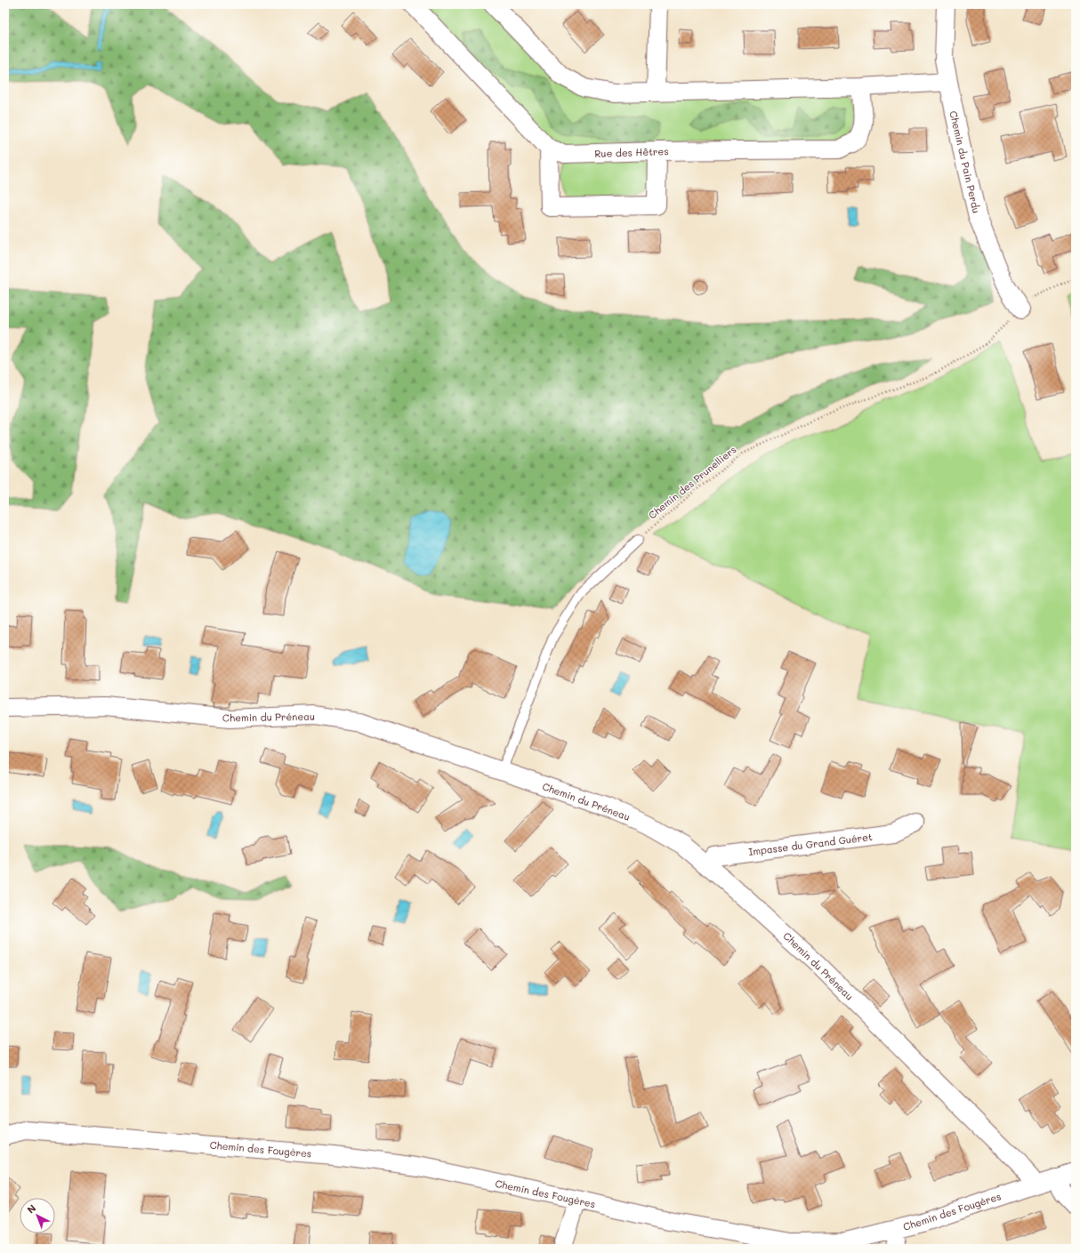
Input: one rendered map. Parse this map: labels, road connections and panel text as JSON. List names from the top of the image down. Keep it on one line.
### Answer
{"streets":{"street":["Rue des Hêtres","Chemin du Pain Perdu","Chemin du Préneau","Impasse du Grand Guéret","Chemin des Fougères"],"path":["Chemin des Prunelliers"]},"crossings":[["Chemin du Pain Perdu","Chemin des Prunelliers"],["Chemin du Préneau","Impasse du Grand Guéret"],["Chemin du Préneau","Chemin des Fougères"]],"north":"top left"}
